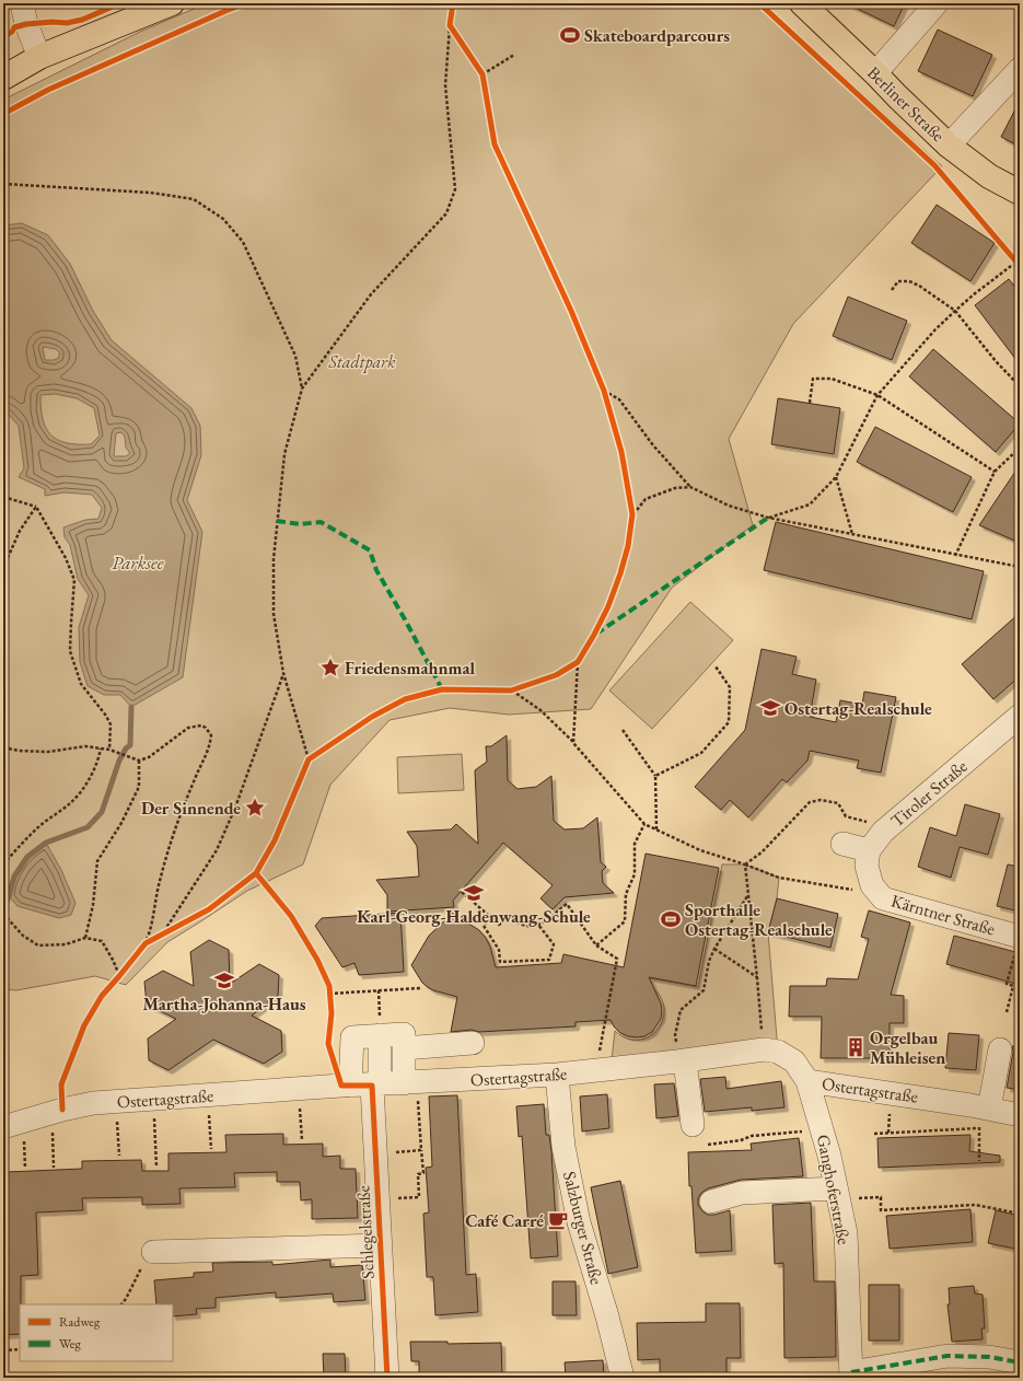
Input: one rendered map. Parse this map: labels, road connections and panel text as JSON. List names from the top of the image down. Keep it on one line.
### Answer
{"streets":{"main road":["Berliner Straße"],"street":["Tiroler Straße","Kärntner Straße","Ostertagstraße","Ganghoferstraße","Salzburger Straße","Schlegelstraße"]},"crossings":[["Ostertagstraße","Ganghoferstraße"],["Ostertagstraße","Salzburger Straße"],["Ostertagstraße","Schlegelstraße"]],"water":["Parksee"],"parks":["Stadtpark"],"places":{"sports":["Skateboardparcours","Sporthalle Ostertag-Realschule"],"place":["Friedensmahnmal","Der Sinnende"],"school or university":["Ostertag-Realschule","Karl-Georg-Haldenwang-Schule","Martha-Johanna-Haus"],"building":["Orgelbau Mühleisen"],"cafe":["Café Carré"]},"legend":["Radweg","Weg"]}
